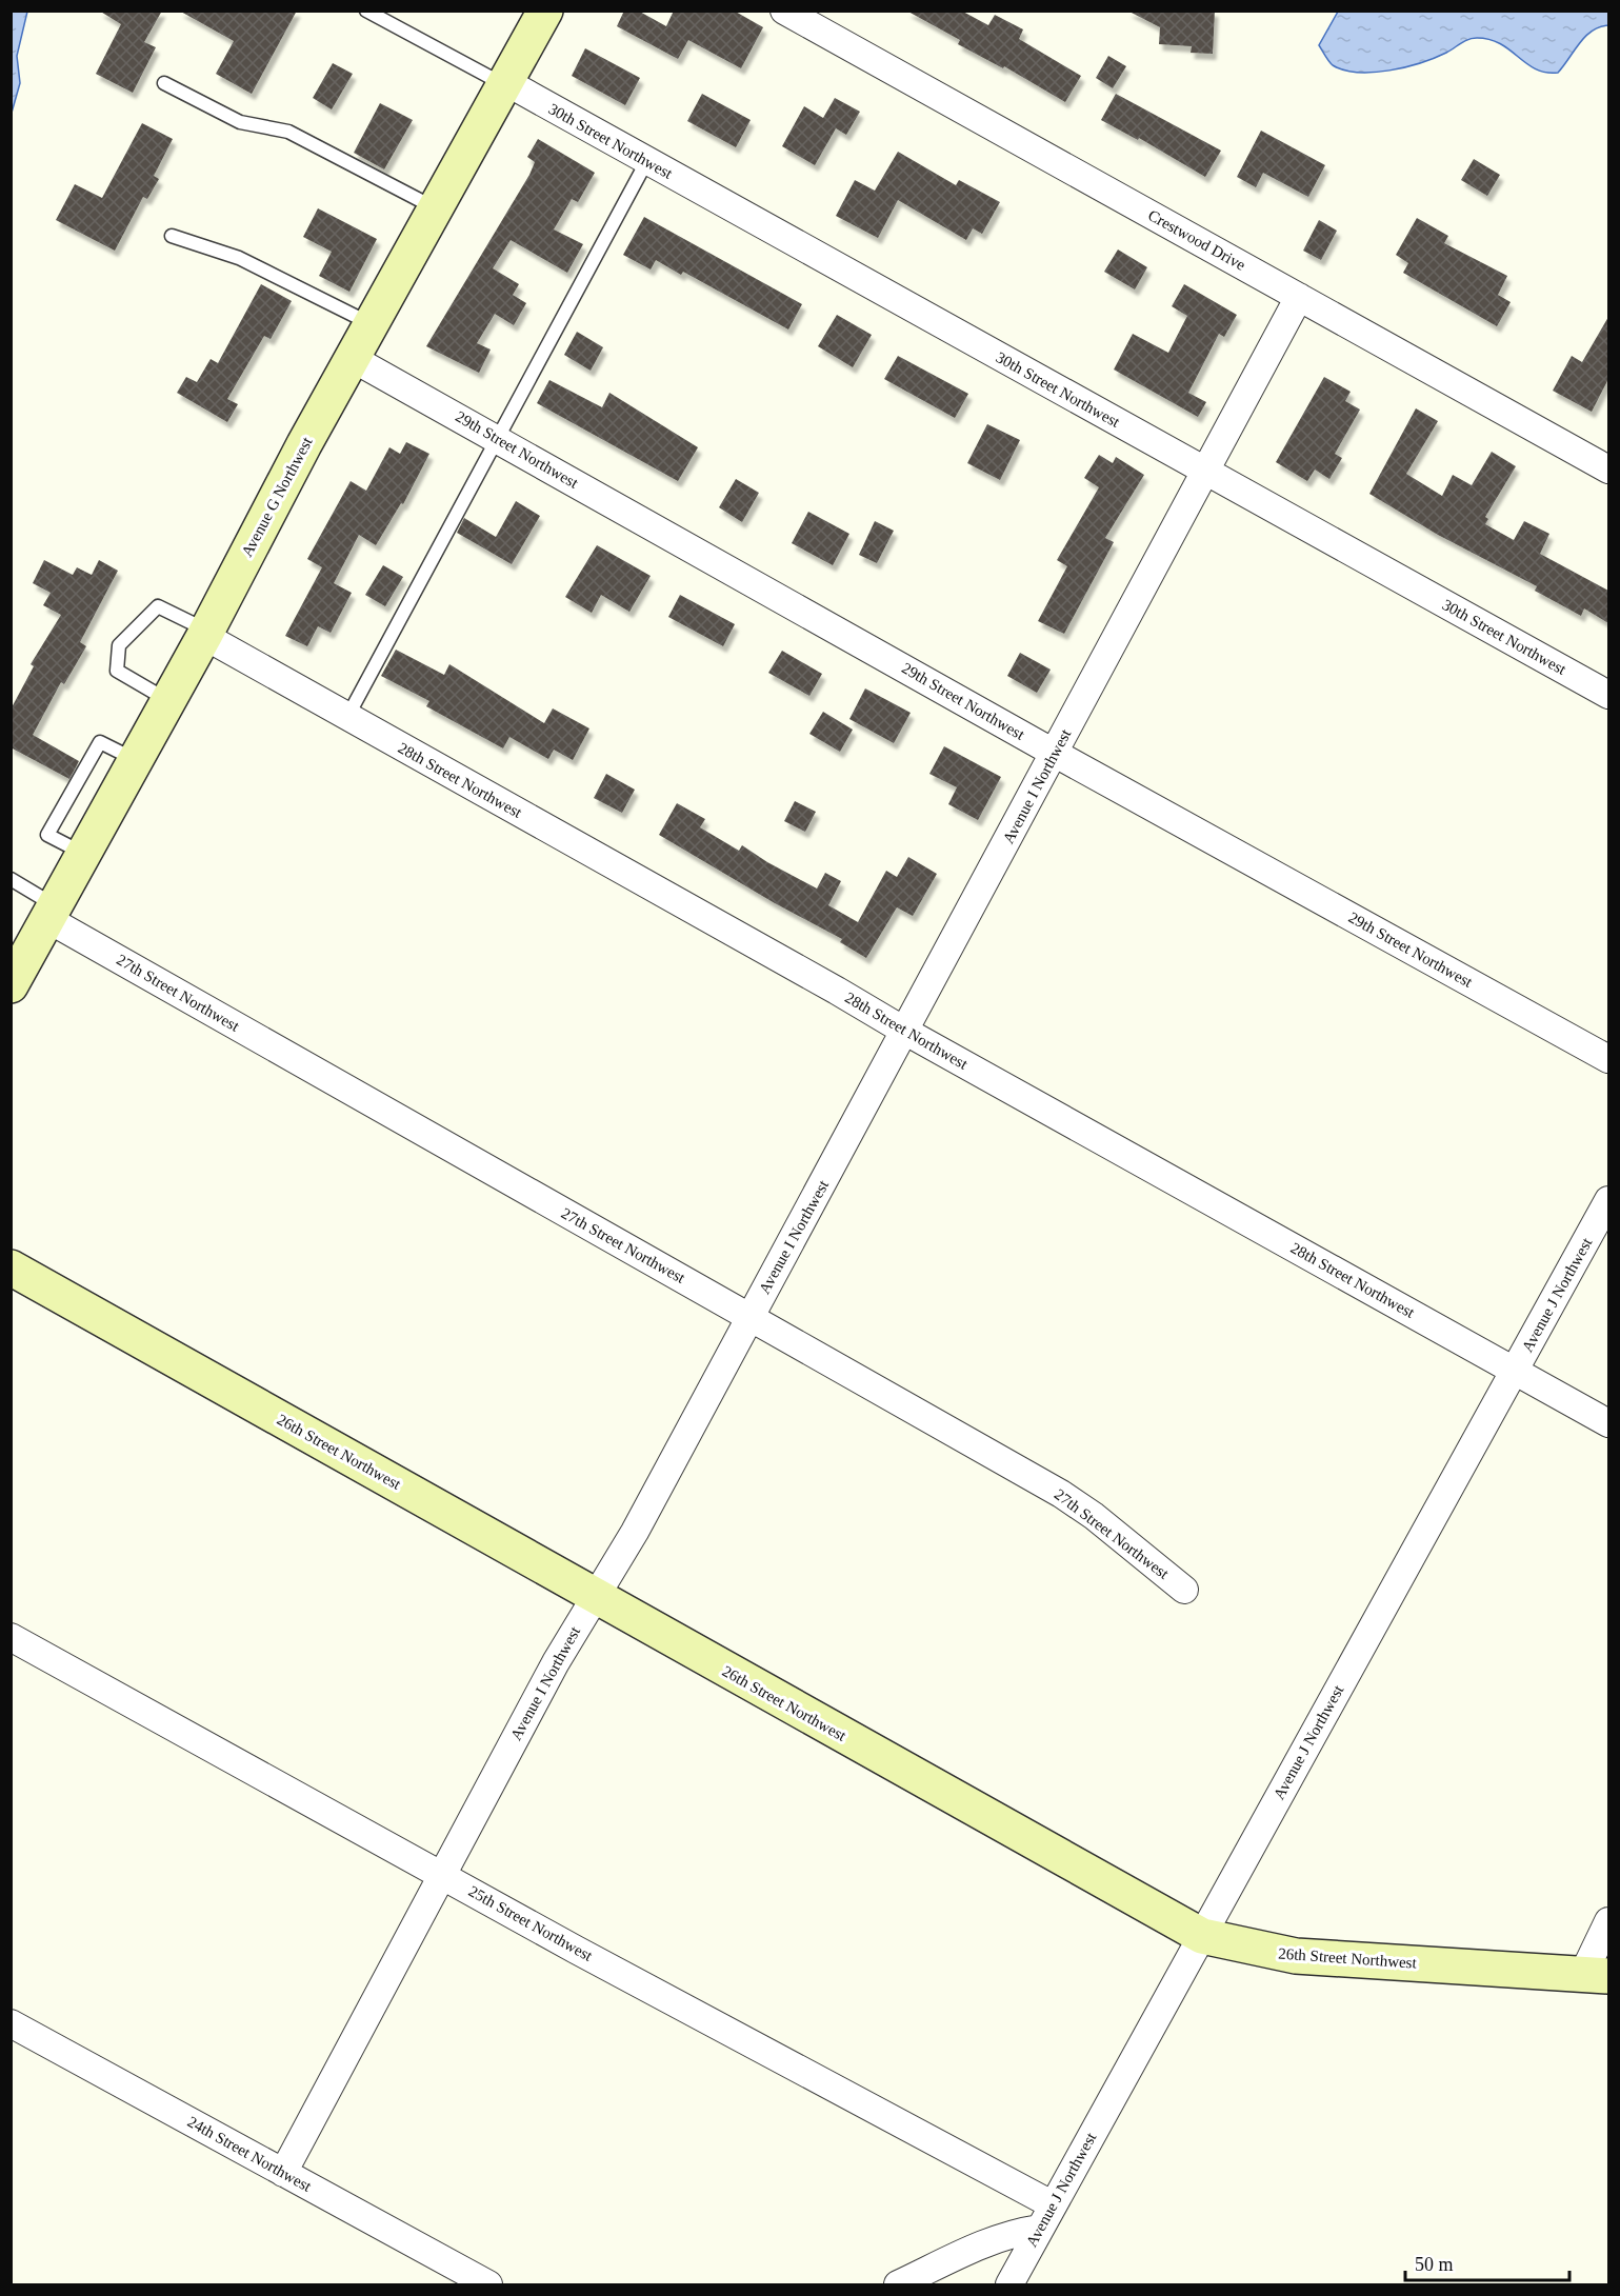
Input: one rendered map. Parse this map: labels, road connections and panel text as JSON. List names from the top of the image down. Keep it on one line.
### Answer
{"streets":{"street":["30th Street Northwest","Crestwood Drive","29th Street Northwest","Avenue G Northwest","28th Street Northwest","Avenue I Northwest","27th Street Northwest","Avenue J Northwest","26th Street Northwest","25th Street Northwest","24th Street Northwest"]},"crossings":[["30th Street Northwest","Avenue G Northwest"],["30th Street Northwest","Avenue I Northwest"],["Crestwood Drive","Avenue I Northwest"],["29th Street Northwest","Avenue G Northwest"],["29th Street Northwest","Avenue I Northwest"],["Avenue G Northwest","28th Street Northwest"],["Avenue G Northwest","27th Street Northwest"],["28th Street Northwest","Avenue I Northwest"],["28th Street Northwest","Avenue J Northwest"],["Avenue I Northwest","27th Street Northwest"],["Avenue I Northwest","26th Street Northwest"],["Avenue I Northwest","25th Street Northwest"],["Avenue I Northwest","24th Street Northwest"],["Avenue J Northwest","26th Street Northwest"],["Avenue J Northwest","25th Street Northwest"]],"scale_bar":"50 m"}
